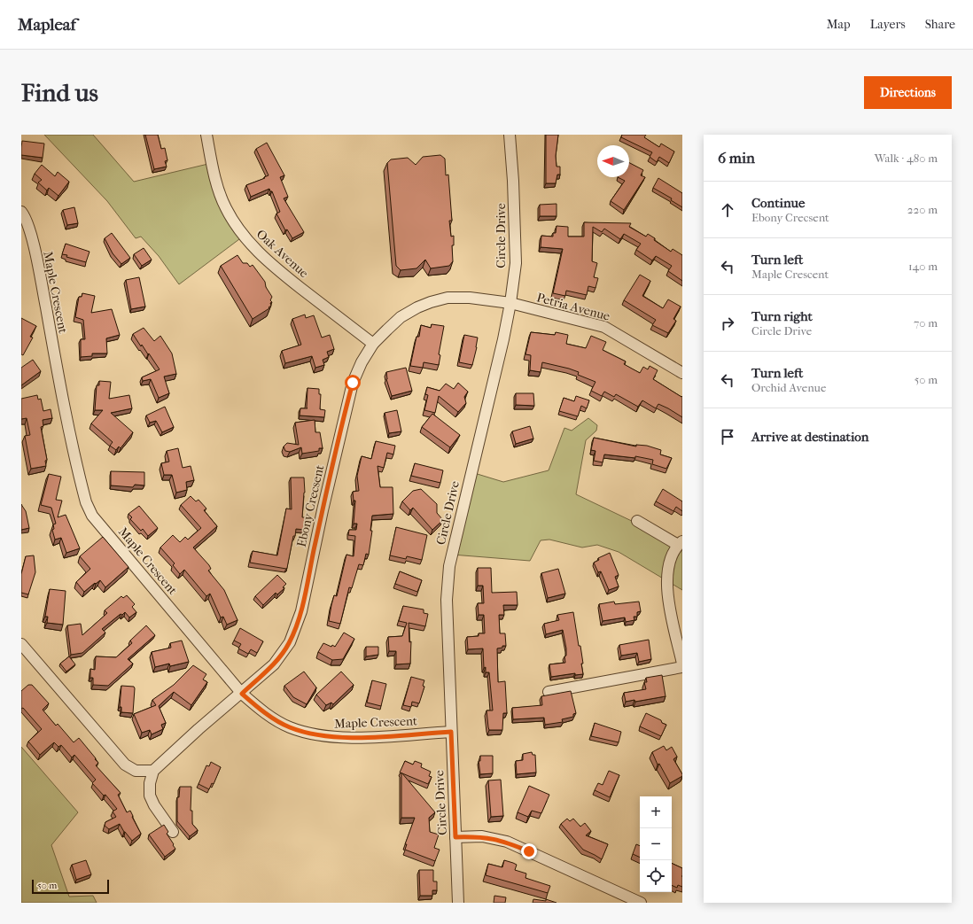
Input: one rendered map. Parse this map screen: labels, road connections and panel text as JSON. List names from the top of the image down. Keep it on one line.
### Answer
{"streets":{"street":["Circle Drive","Oak Avenue","Maple Crescent","Petria Avenue","Ebony Crecsent"]},"crossings":[["Circle Drive","Maple Crescent"],["Circle Drive","Petria Avenue"],["Circle Drive","Ebony Crecsent"],["Oak Avenue","Ebony Crecsent"],["Maple Crescent","Ebony Crecsent"],["Petria Avenue","Ebony Crecsent"]],"scale_bar":"50 m","north":"left","page":{"header":"Mapleaf","nav":["Map","Layers","Share"],"buttons":"Directions","title":"Find us","heading":["6 min","Walk · 480 m"],"list":[["Continue","Ebony Crecsent","220 m"],["Turn left","Maple Crescent","140 m"],["Turn right","Circle Drive","70 m"],["Turn left","Orchid Avenue","50 m"],"Arrive at destination"],"map_buttons":["+","−"],"scale":"50 m"}}
